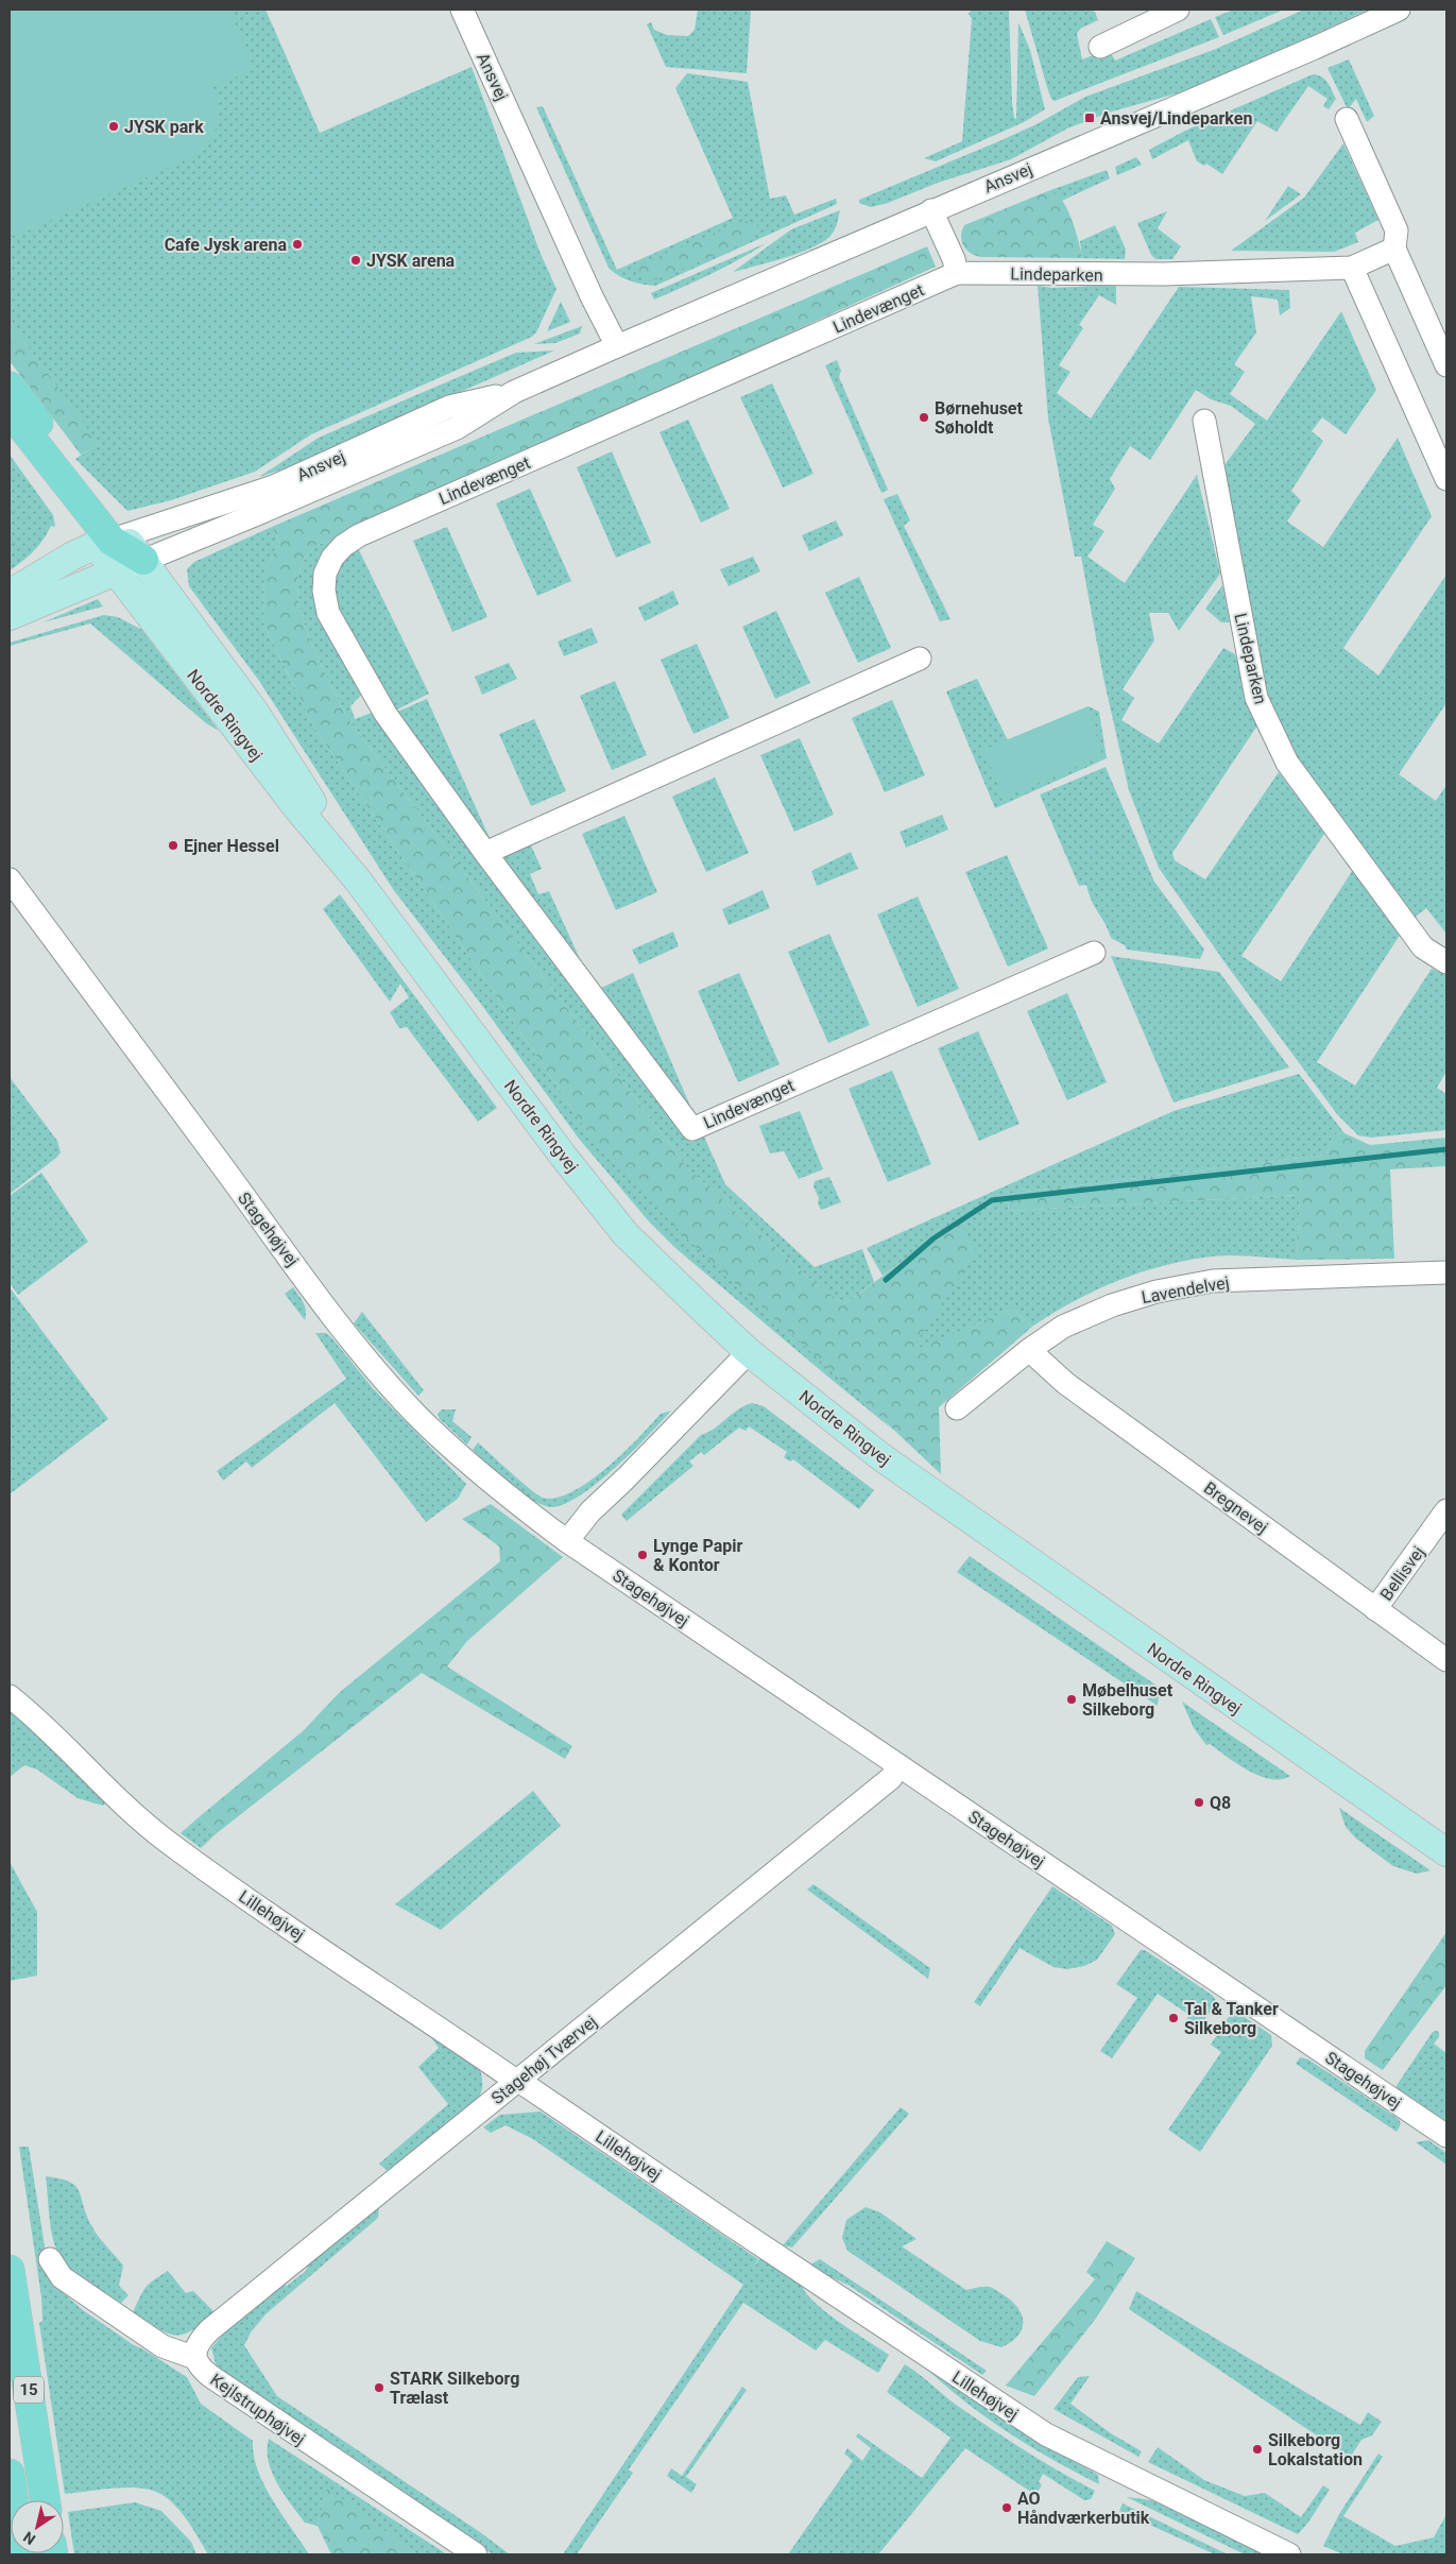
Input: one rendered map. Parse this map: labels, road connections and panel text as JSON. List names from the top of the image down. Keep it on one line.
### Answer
{"streets":{"highway":["15"],"main road":["Nordre Ringvej"],"street":["Ansvej","Lindeparken","Lindevænget","Stagehøjvej","Lavendelvej","Bregnevej","Bellisvej","Lillehøjvej","Stagehøj Tværvej","Kejlstruphøjvej"]},"crossings":[["Ansvej","Nordre Ringvej"],["Lindeparken","Lindevænget"],["Stagehøjvej","Stagehøj Tværvej"],["Lavendelvej","Bregnevej"],["Bregnevej","Bellisvej"],["Lillehøjvej","Stagehøj Tværvej"],["Stagehøj Tværvej","Kejlstruphøjvej"]],"places":{"transit":["Ansvej/Lindeparken"],"other":["JYSK park","Cafe Jysk arena","JYSK arena","Børnehuset Søholdt","Ejner Hessel","Lynge Papir & Kontor","Møbelhuset Silkeborg","Q8","Tal & Tanker Silkeborg","STARK Silkeborg Trælast","Silkeborg Lokalstation","AO Håndværkerbutik"]},"north":"bottom left"}
